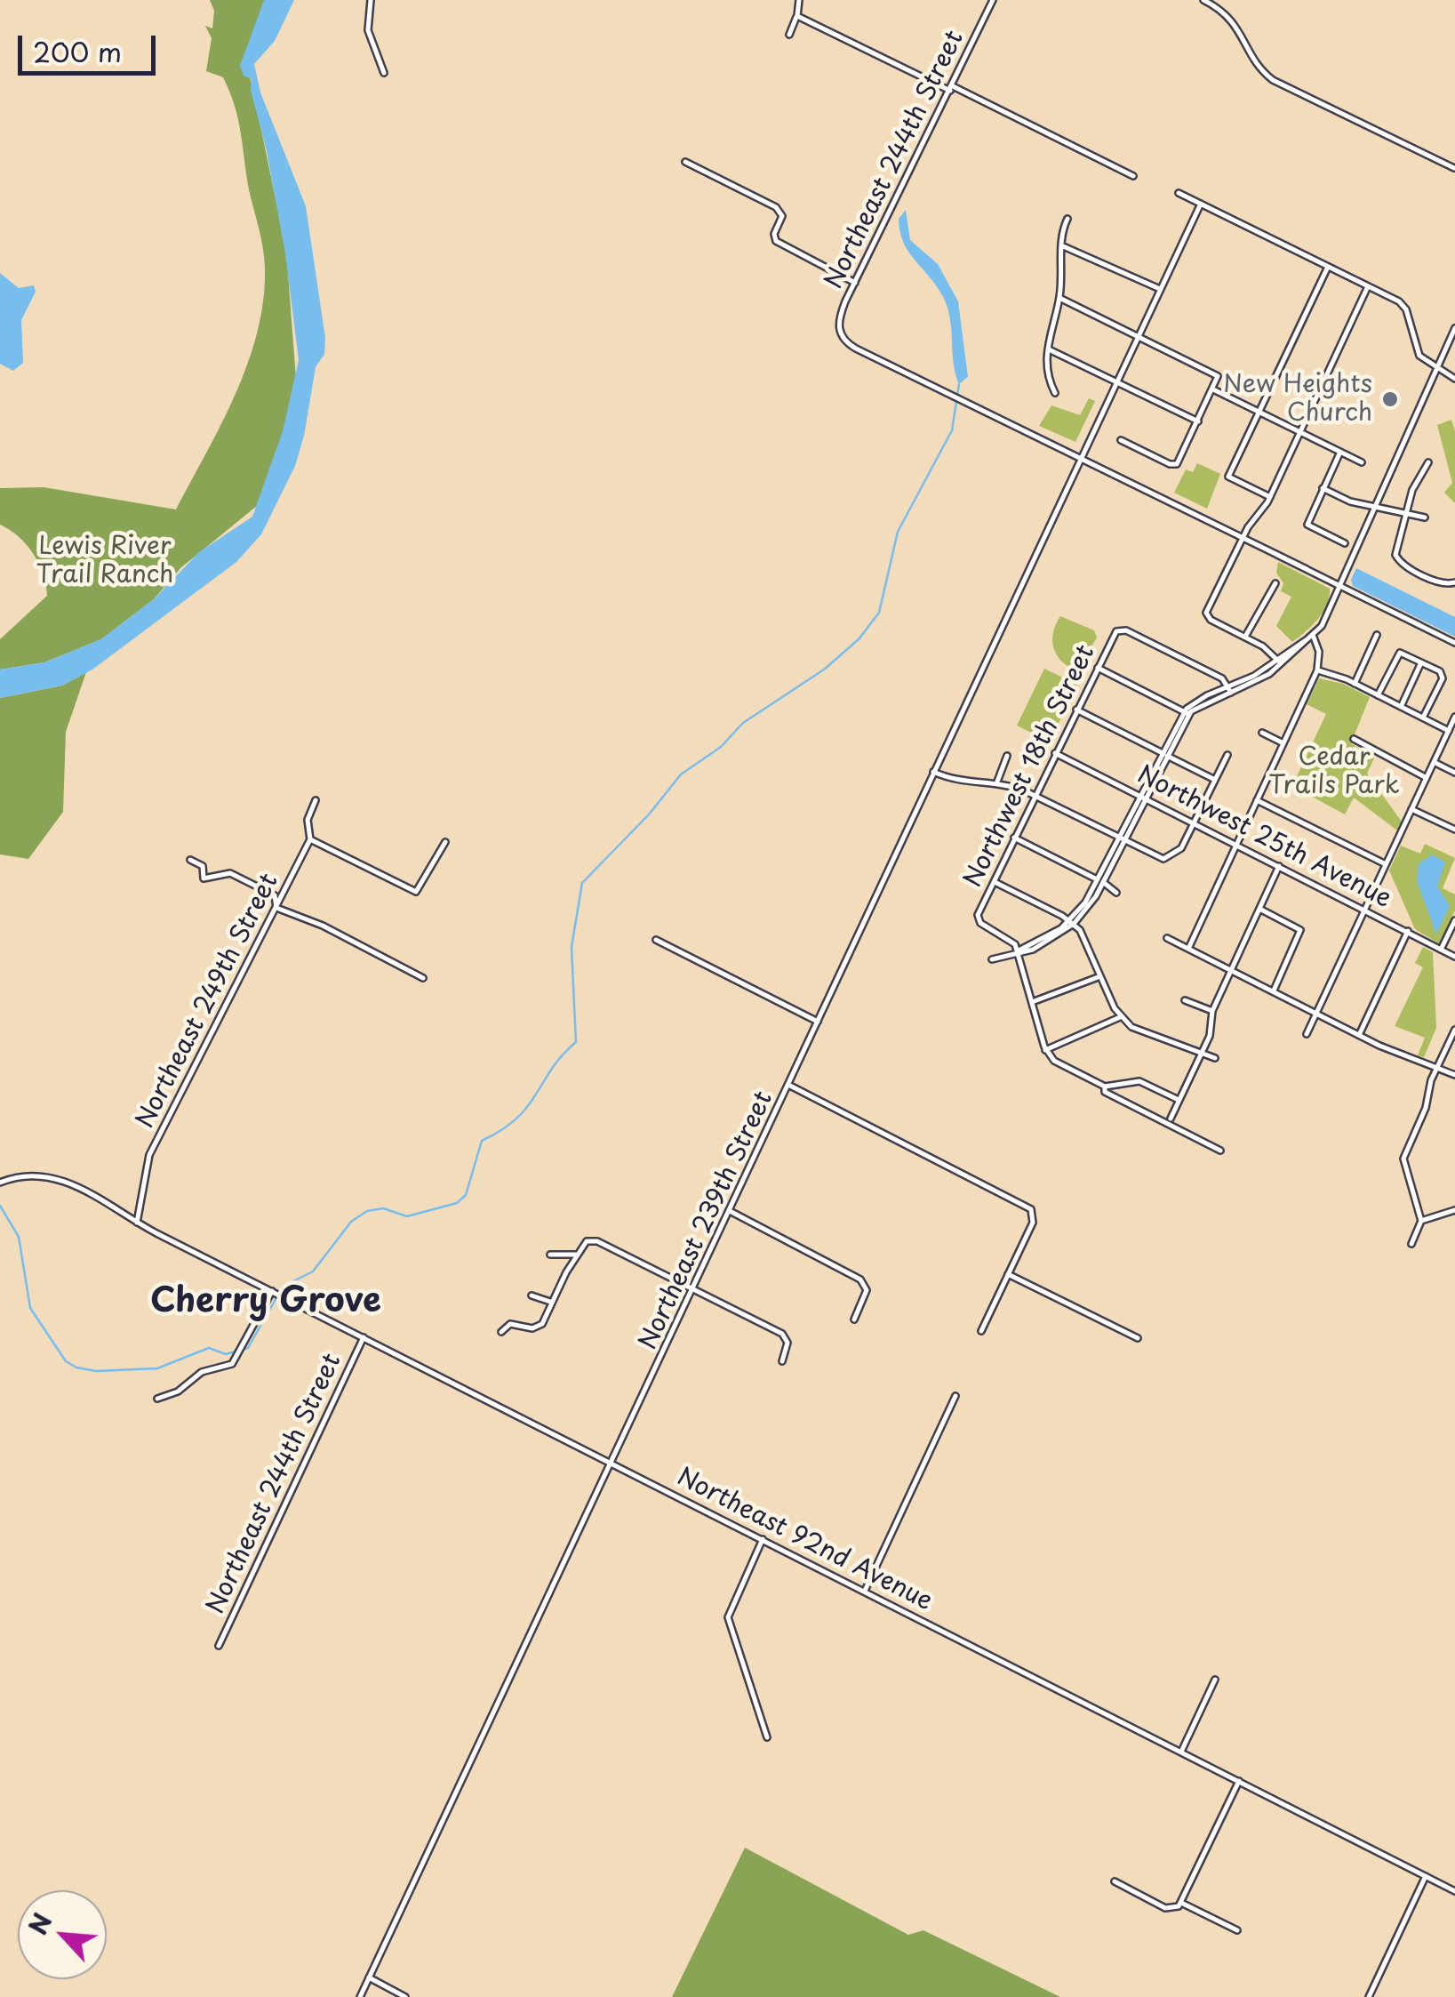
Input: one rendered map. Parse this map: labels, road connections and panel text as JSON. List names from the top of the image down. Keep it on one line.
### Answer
{"streets":{"street":["Northeast 244th Street","Northwest 18th Street","Northwest 25th Avenue","Northeast 249th Street","Northeast 239th Street","Northeast 92nd Avenue"]},"crossings":[["Northeast 244th Street","Northeast 239th Street"],["Northeast 244th Street","Northeast 92nd Avenue"],["Northwest 18th Street","Northwest 25th Avenue"],["Northeast 249th Street","Northeast 92nd Avenue"],["Northeast 239th Street","Northeast 92nd Avenue"]],"districts":["Cherry Grove"],"parks":["Lewis River Trail Ranch","Cedar Trails Park"],"places":["New Heights Church"],"scale_bar":"200 m","north":"top left"}
